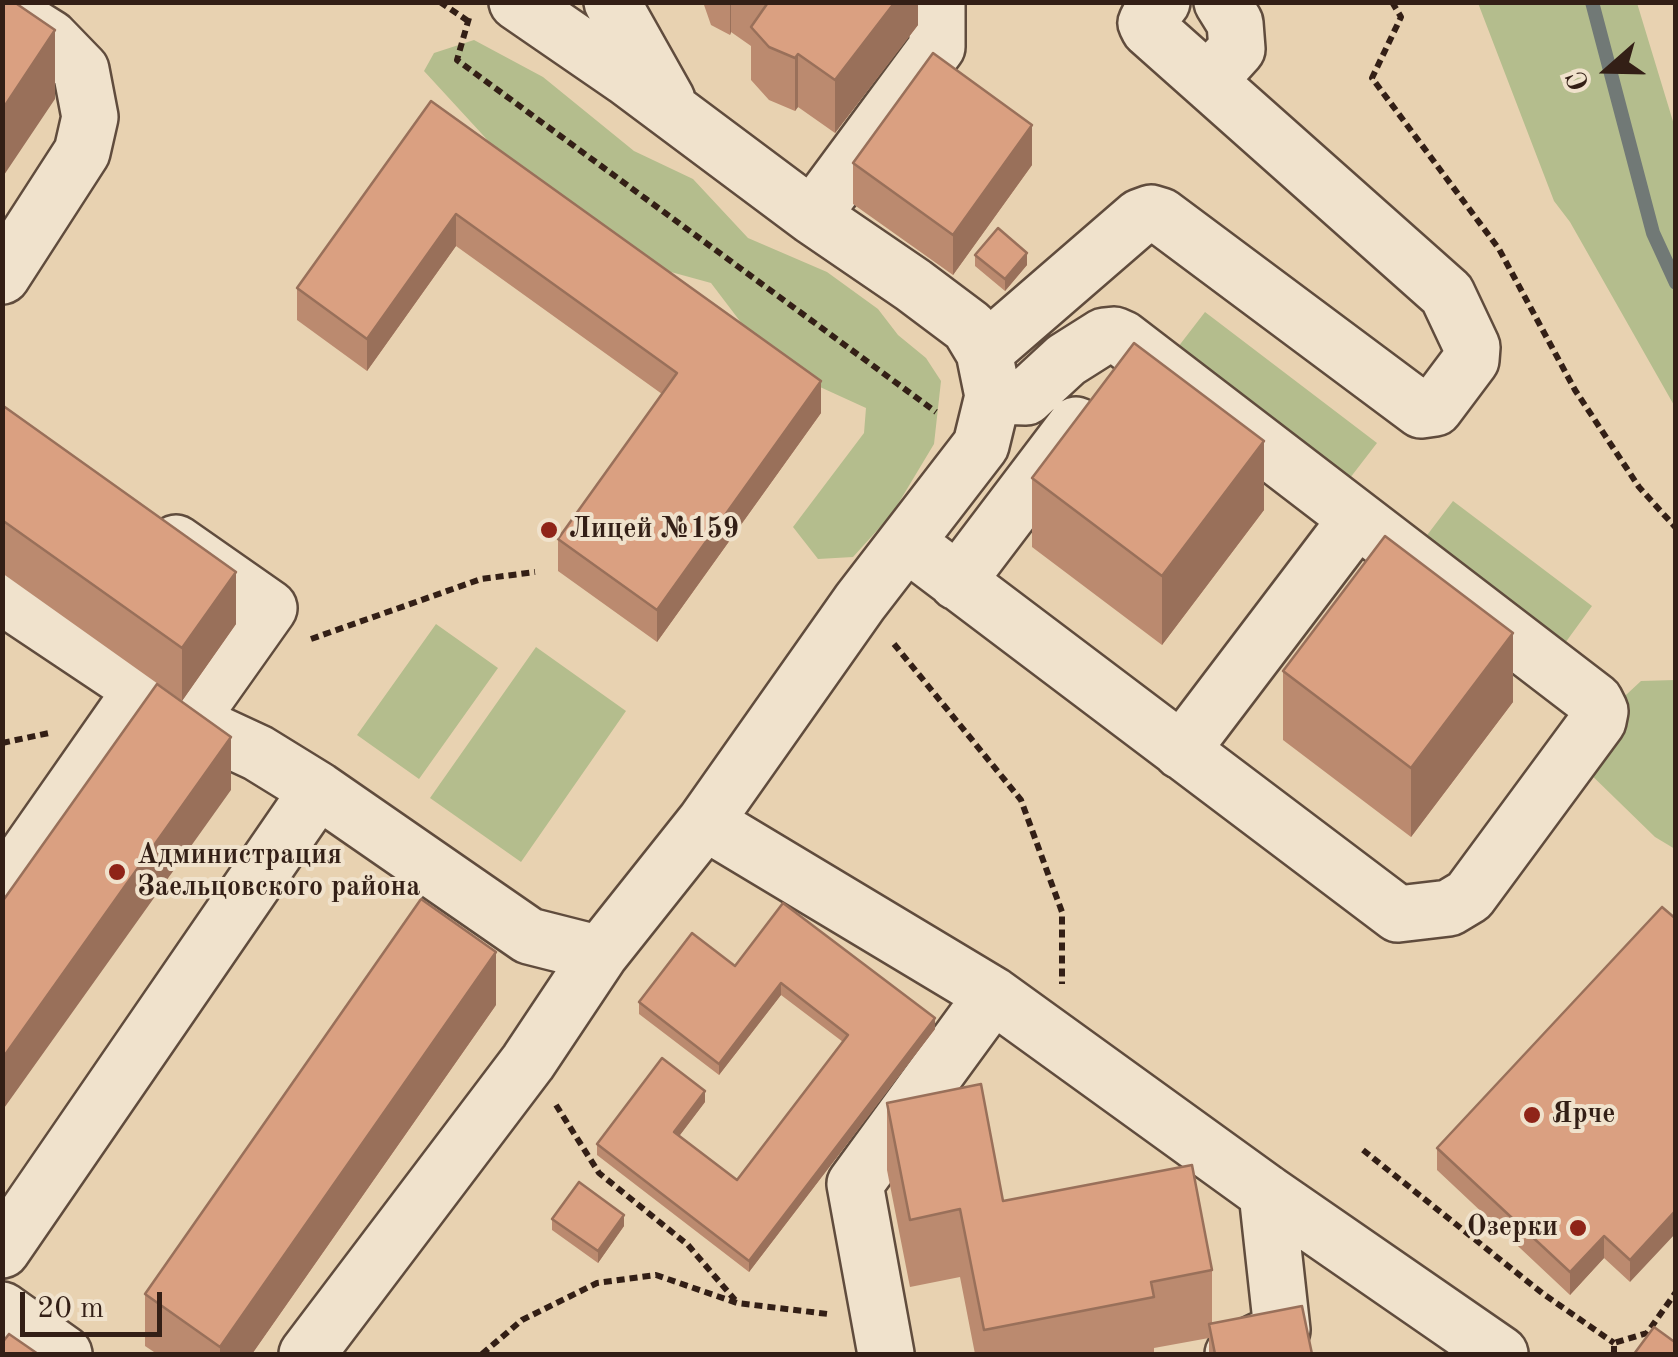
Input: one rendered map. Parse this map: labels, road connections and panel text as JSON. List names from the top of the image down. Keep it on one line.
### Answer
{"places":["Лицей №159","Администрация Заельцовского района","Ярче","Озерки"],"scale_bar":"20 m","north":"left"}
